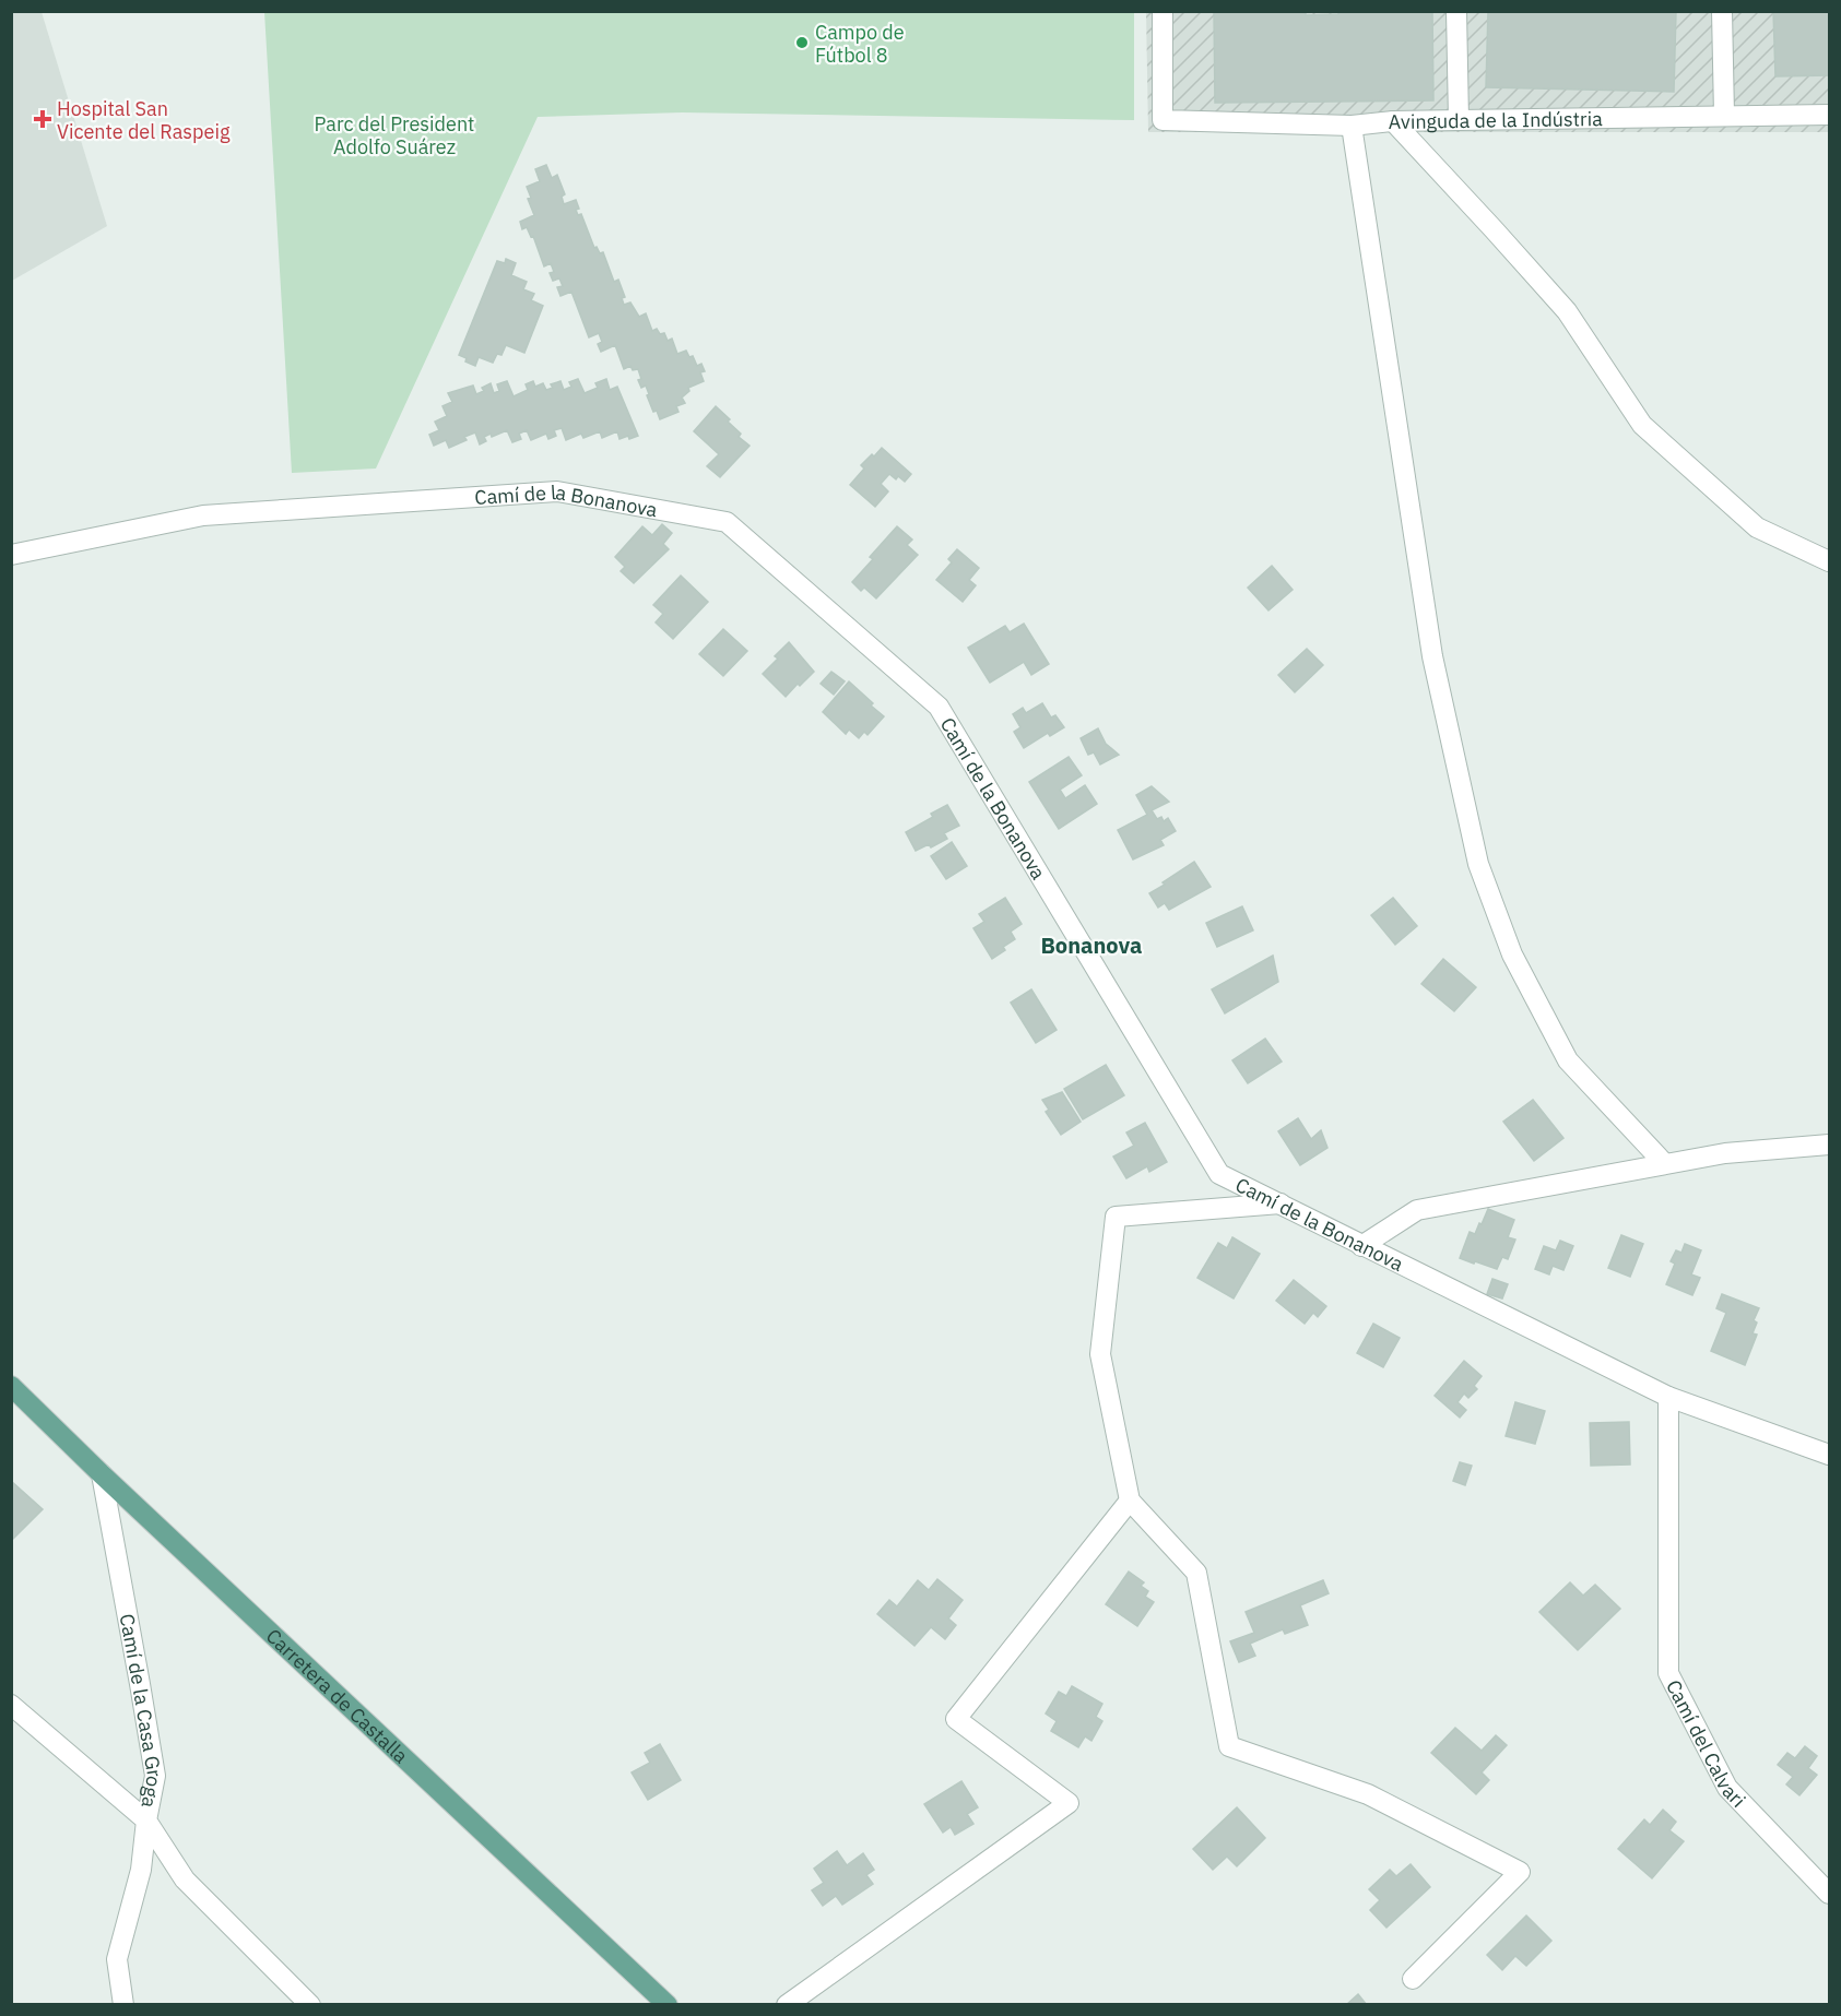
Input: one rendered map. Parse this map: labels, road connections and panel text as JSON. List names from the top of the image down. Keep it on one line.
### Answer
{"streets":{"main road":["Carretera de Castalla"],"street":["Avinguda de la Indústria","Camí de la Bonanova","Camí de la Casa Groga","Camí del Calvari"]},"crossings":[["Camí de la Bonanova","Camí del Calvari"],["Carretera de Castalla","Camí de la Casa Groga"]],"districts":["Bonanova"],"parks":["Parc del President Adolfo Suárez"],"places":{"other":["Campo de Fútbol 8"],"health":["Hospital San Vicente del Raspeig"]}}
